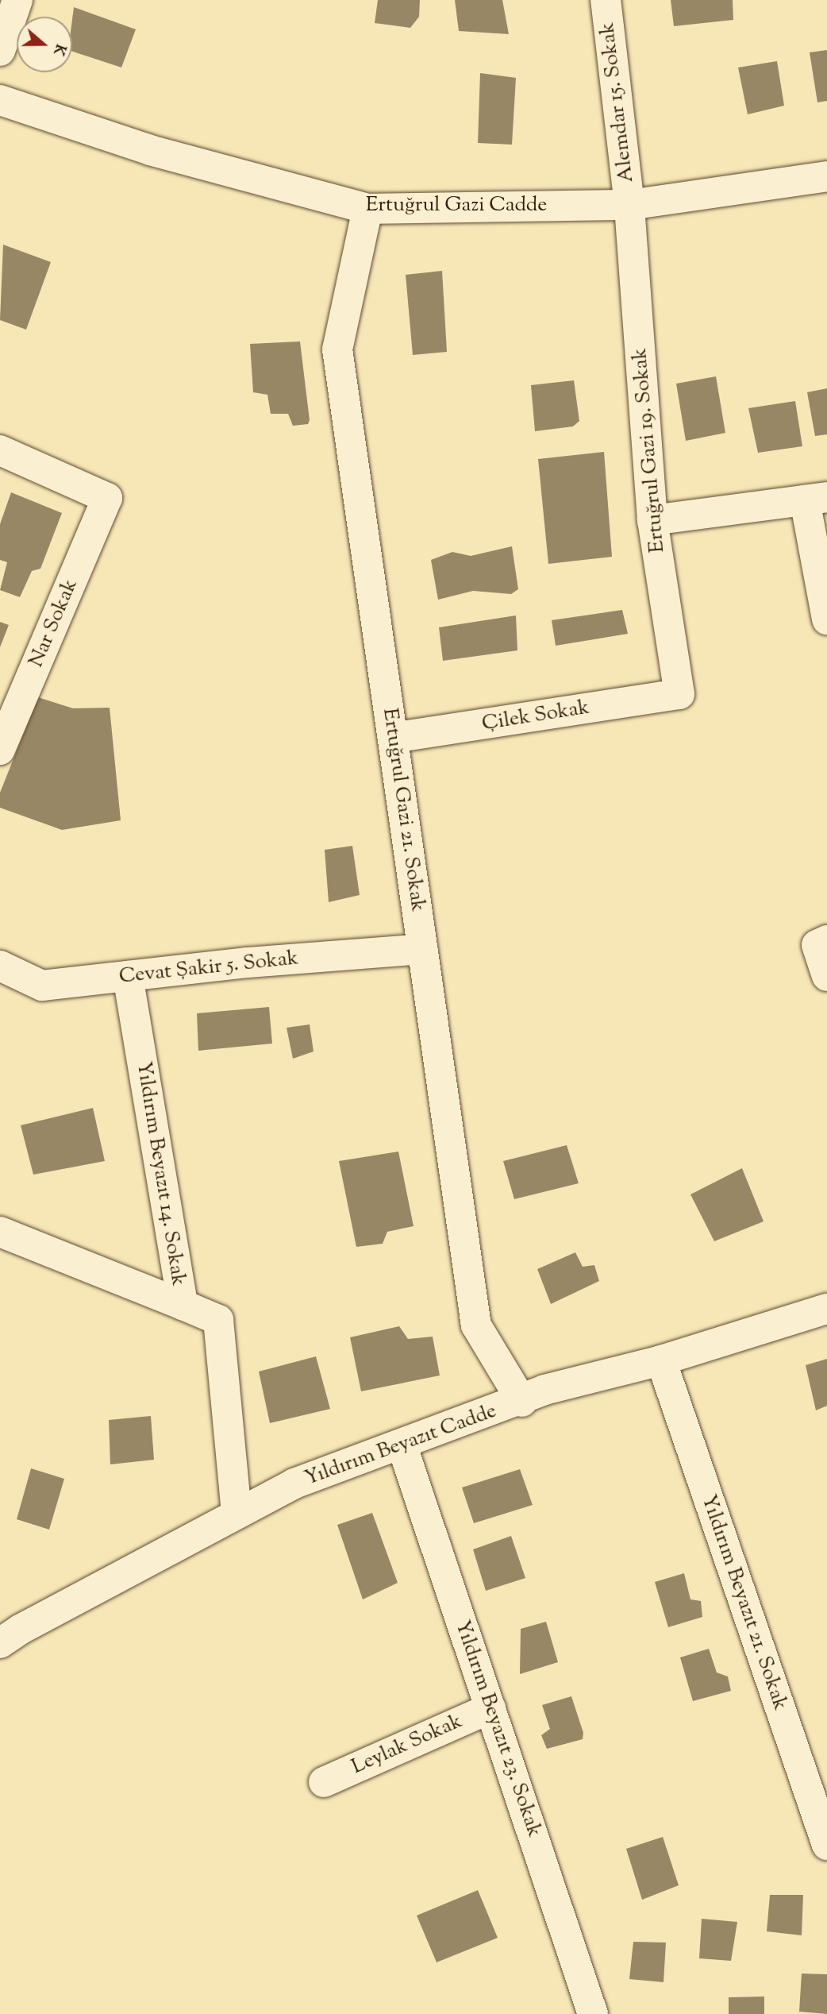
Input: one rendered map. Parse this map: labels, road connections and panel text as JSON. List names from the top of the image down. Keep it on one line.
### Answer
{"streets":{"street":["Alemdar 15. Sokak","Ertuğrul Gazi Cadde","Ertuğrul Gazi 19. Sokak","Nar Sokak","Çilek Sokak","Ertuğrul Gazi 21. Sokak","Cevat Şakir 5. Sokak","Yıldırım Beyazıt 14. Sokak","Yıldırım Beyazıt Cadde","Yıldırım Beyazıt 21. Sokak","Yıldırım Beyazıt 23. Sokak","Leylak Sokak"]},"crossings":[["Alemdar 15. Sokak","Ertuğrul Gazi Cadde"],["Alemdar 15. Sokak","Ertuğrul Gazi 19. Sokak"],["Ertuğrul Gazi Cadde","Ertuğrul Gazi 19. Sokak"],["Ertuğrul Gazi Cadde","Ertuğrul Gazi 21. Sokak"],["Ertuğrul Gazi 19. Sokak","Çilek Sokak"],["Çilek Sokak","Ertuğrul Gazi 21. Sokak"],["Ertuğrul Gazi 21. Sokak","Cevat Şakir 5. Sokak"],["Ertuğrul Gazi 21. Sokak","Yıldırım Beyazıt Cadde"],["Cevat Şakir 5. Sokak","Yıldırım Beyazıt 14. Sokak"],["Yıldırım Beyazıt 14. Sokak","Yıldırım Beyazıt Cadde"],["Yıldırım Beyazıt Cadde","Yıldırım Beyazıt 21. Sokak"],["Yıldırım Beyazıt Cadde","Yıldırım Beyazıt 23. Sokak"],["Yıldırım Beyazıt 23. Sokak","Leylak Sokak"]],"north":"right"}
